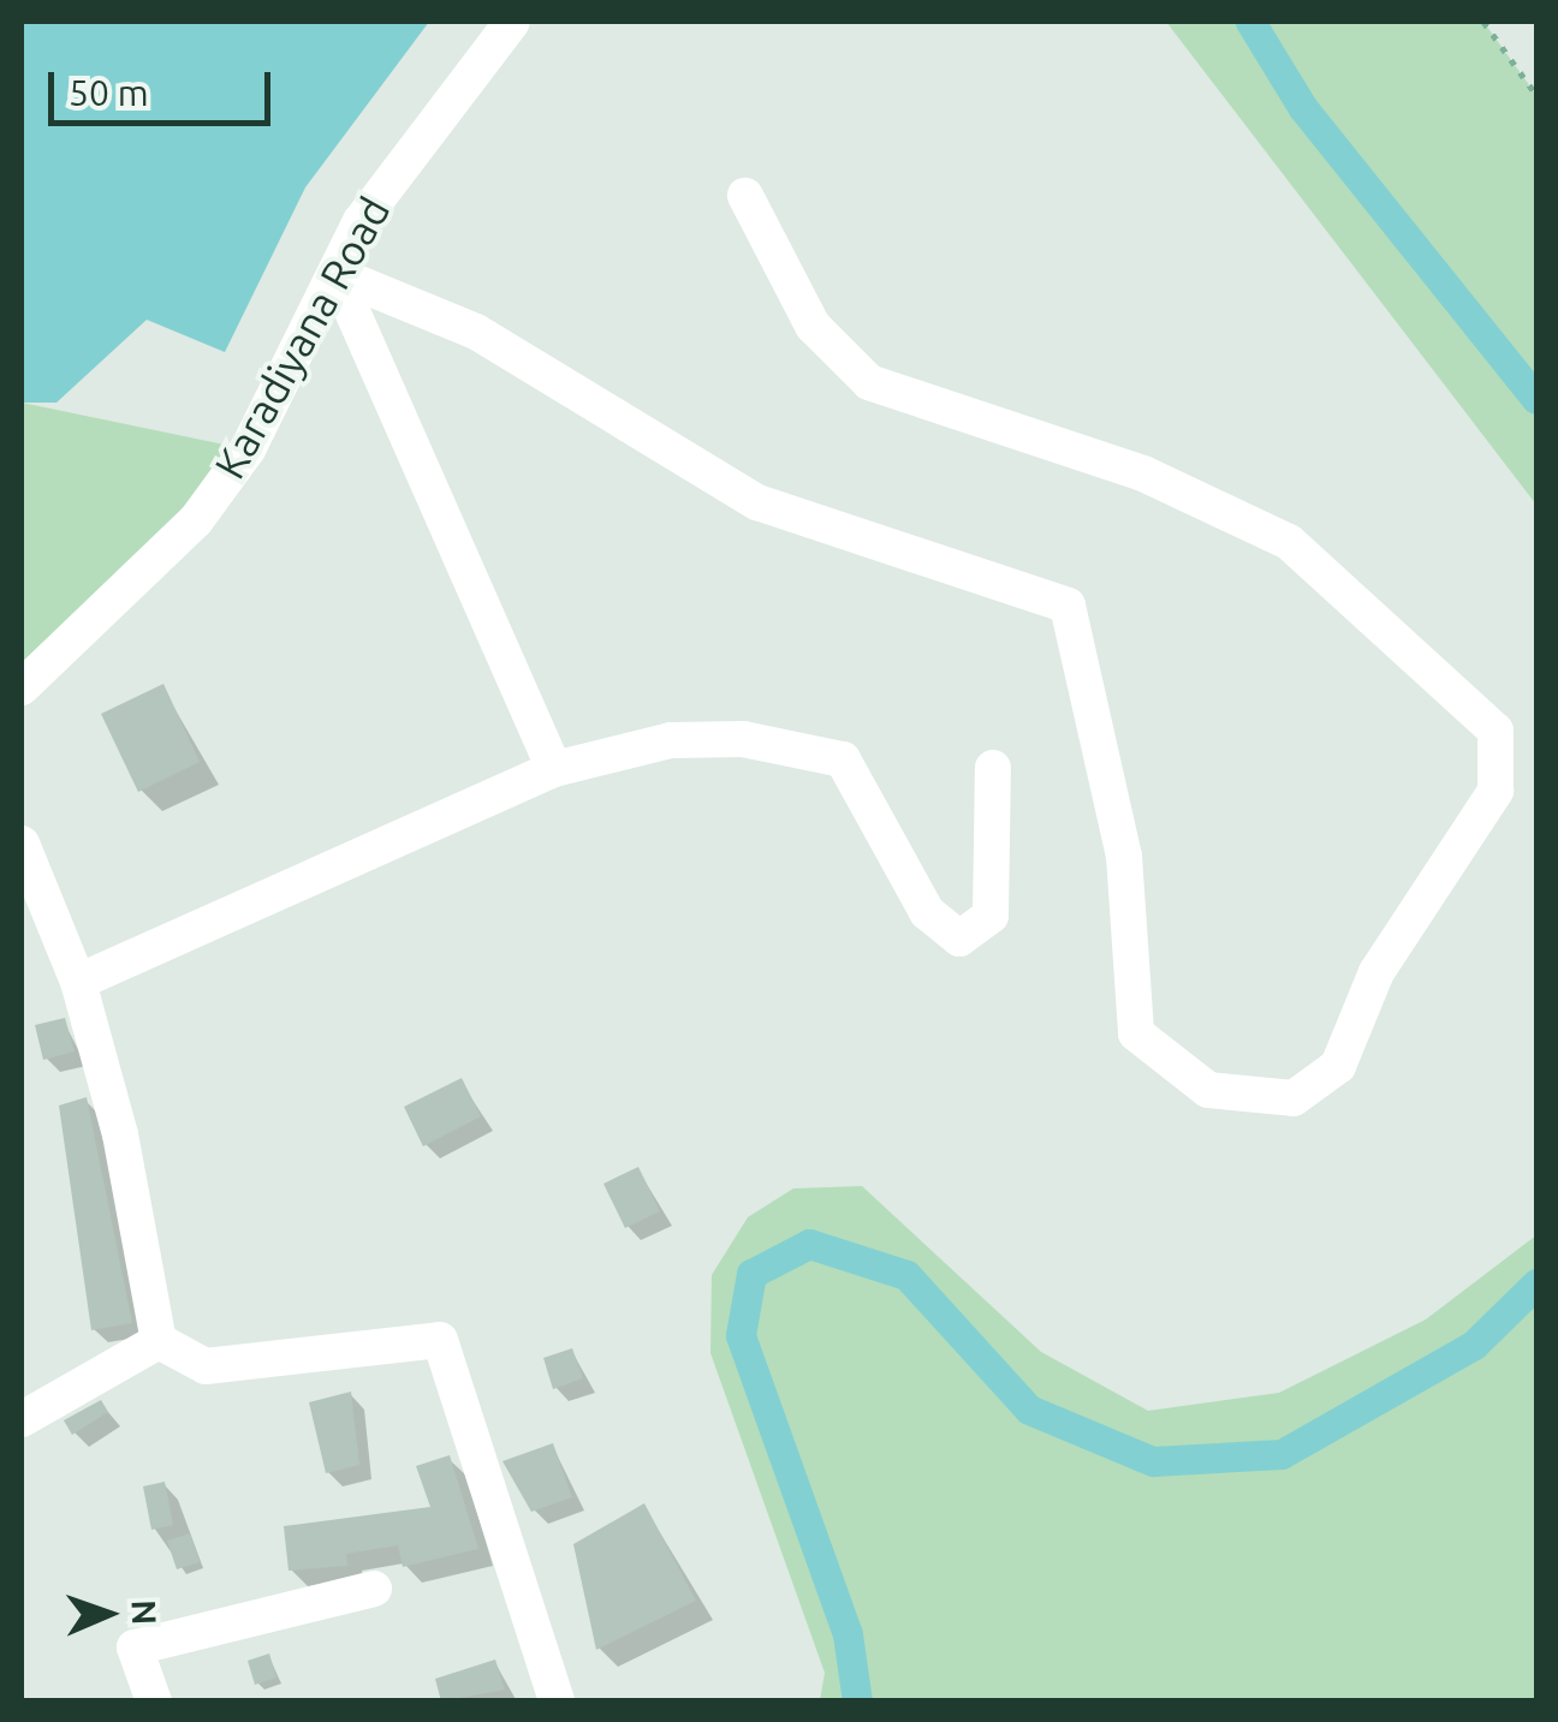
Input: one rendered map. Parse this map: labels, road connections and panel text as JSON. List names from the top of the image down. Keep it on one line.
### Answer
{"streets":{"street":["Karadiyana Road"]},"scale_bar":"50 m","north":"right"}
